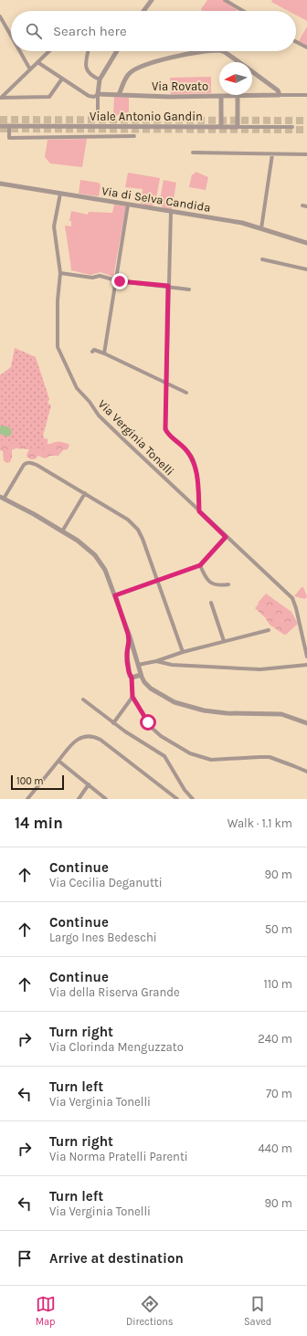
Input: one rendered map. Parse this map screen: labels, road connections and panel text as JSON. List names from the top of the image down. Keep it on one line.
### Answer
{"streets":{"street":["Via Rovato","Viale Antonio Gandin","Via di Selva Candida","Via Verginia Tonelli"]},"crossings":[["Via di Selva Candida","Via Verginia Tonelli"]],"scale_bar":"100 m","north":"left","page":{"search":"Search here","scale":"100 m","heading":["14 min","Walk · 1.1 km"],"list":[["Continue","Via Cecilia Deganutti","90 m"],["Continue","Largo Ines Bedeschi","50 m"],["Continue","Via della Riserva Grande","110 m"],["Turn right","Via Clorinda Menguzzato","240 m"],["Turn left","Via Verginia Tonelli","70 m"],["Turn right","Via Norma Pratelli Parenti","440 m"],["Turn left","Via Verginia Tonelli","90 m"],"Arrive at destination"],"nav":["Map","Directions","Saved"]}}
